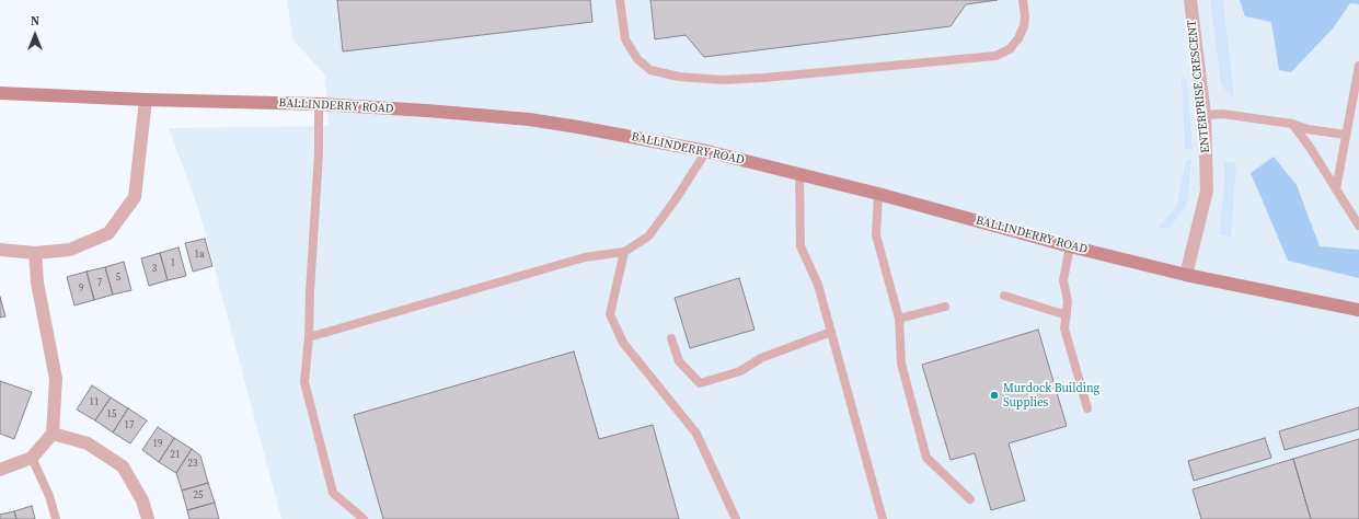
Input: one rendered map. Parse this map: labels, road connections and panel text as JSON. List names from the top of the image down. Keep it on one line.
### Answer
{"streets":{"main road":["BALLINDERRY ROAD"],"street":["ENTERPRISE CRESCENT"]},"crossings":[["ENTERPRISE CRESCENT","BALLINDERRY ROAD"]],"places":["Murdock Building Supplies"],"house_numbers":["1a","1","3","5","7","9","11","15","17","19","21","23","25"],"north":"top"}
